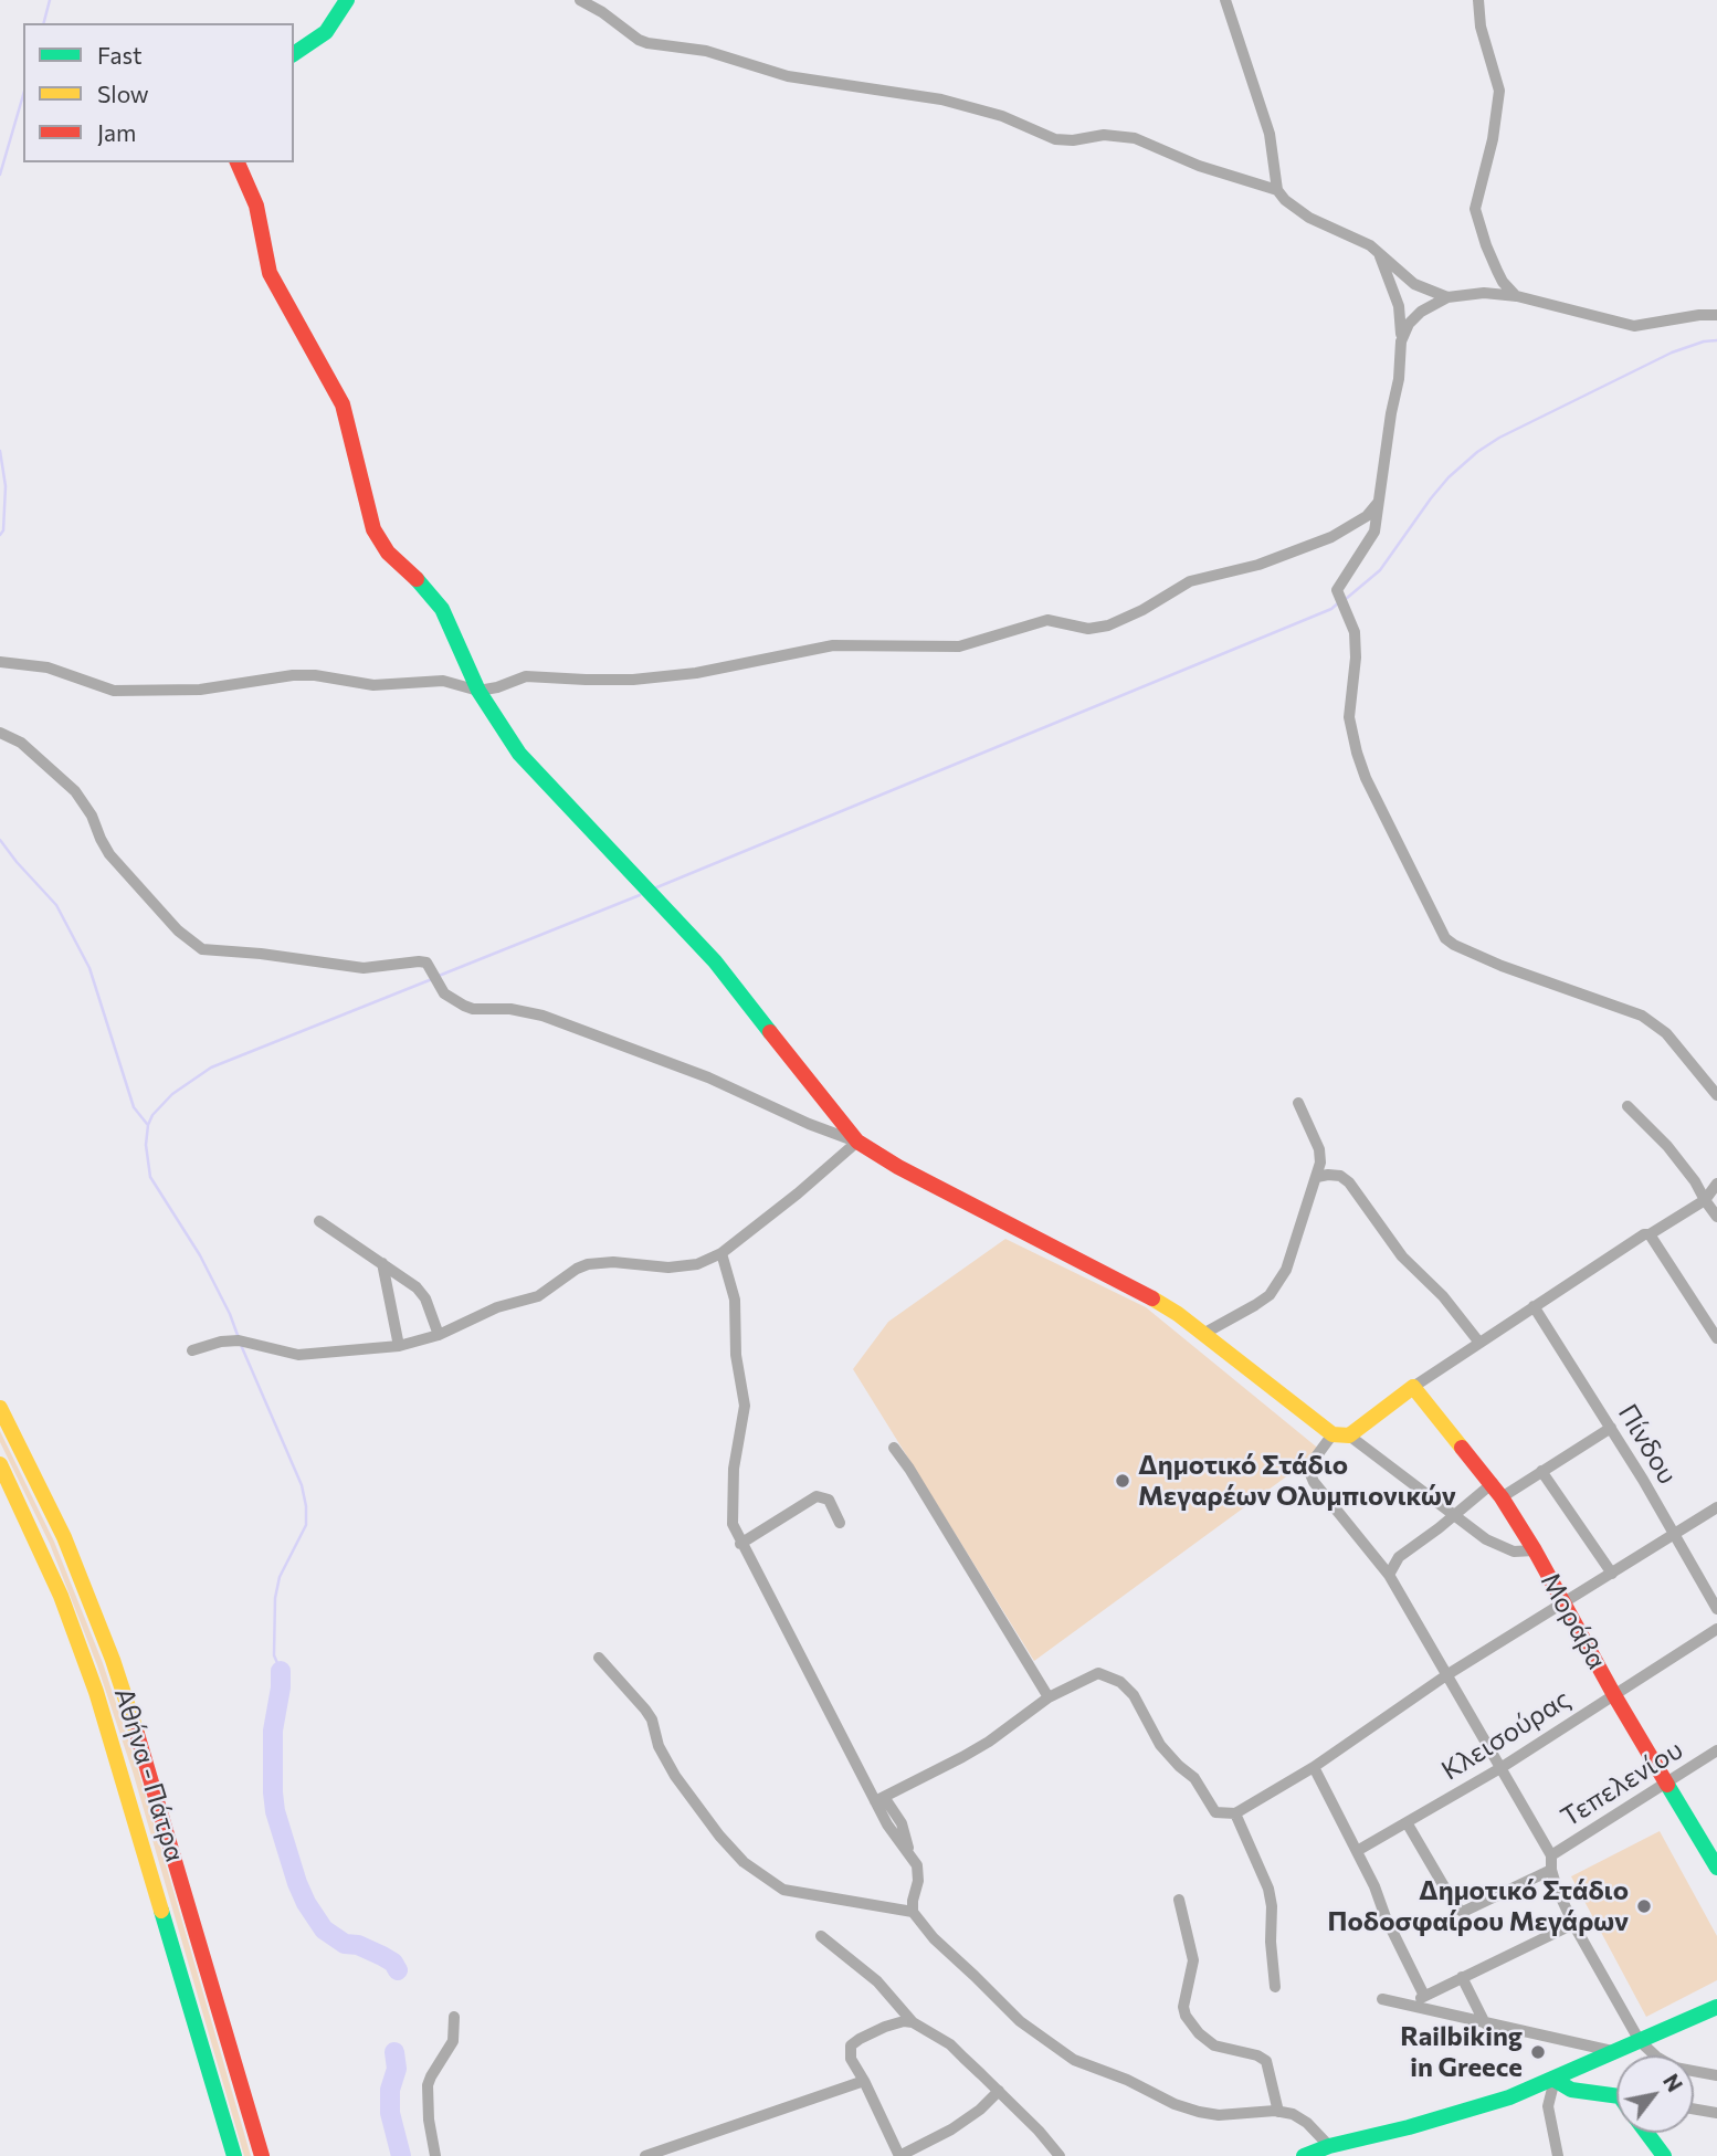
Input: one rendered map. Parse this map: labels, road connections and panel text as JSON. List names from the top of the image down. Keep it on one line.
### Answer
{"streets":{"main road":["Μοράβα","Αθήνα - Πάτρα"],"street":["Πίνδου","Κλεισούρας","Τεπελενίου"]},"crossings":[["Μοράβα","Κλεισούρας"],["Μοράβα","Τεπελενίου"]],"places":["Δημοτικό Στάδιο Μεγαρέων Ολυμπιονικών","Δημοτικό Στάδιο Ποδοσφαίρου Μεγάρων","Railbiking in Greece"],"legend":["Fast","Slow","Jam"],"north":"top right"}
